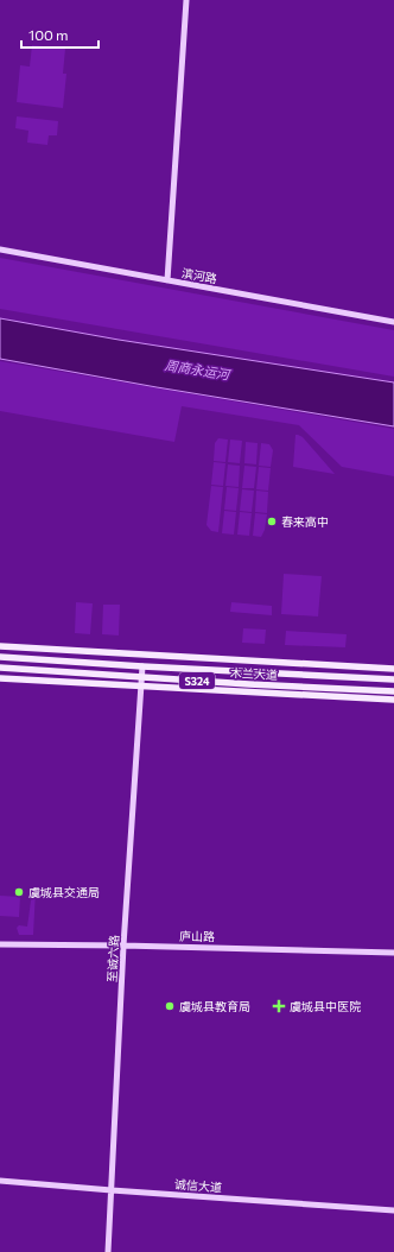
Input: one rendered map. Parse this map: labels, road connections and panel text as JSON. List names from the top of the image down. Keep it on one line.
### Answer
{"streets":{"main road":["木兰大道","S324"],"street":["滨河路","庐山路","至诚六路","诚信大道"]},"crossings":[["木兰大道","至诚六路"],["庐山路","至诚六路"],["至诚六路","诚信大道"]],"water":["周商永运河"],"places":{"other":["春来高中","虞城县交通局","虞城县教育局"],"health":["虞城县中医院"]},"scale_bar":"100 m"}
